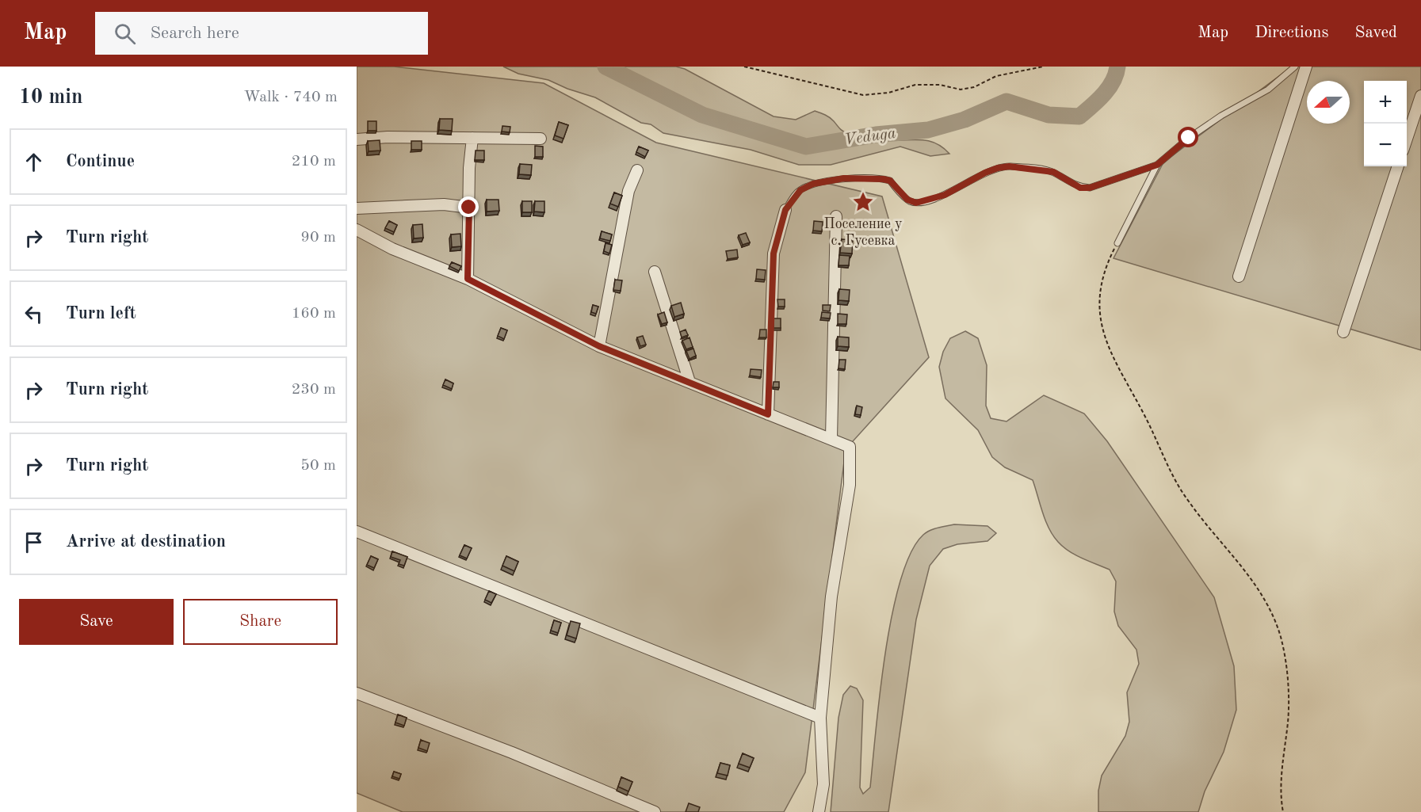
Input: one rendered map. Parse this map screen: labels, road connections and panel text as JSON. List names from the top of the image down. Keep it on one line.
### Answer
{"water":["Veduga"],"places":{"place":["Поселение у с. Гусевка"]},"north":"left","page":{"header":"Map","search":"Search here","nav":["Map","Directions","Saved"],"heading":["10 min","Walk · 740 m"],"map_buttons":["+","−"],"list":[["Continue","210 m"],["Turn right","90 m"],["Turn left","160 m"],["Turn right","230 m"],["Turn right","50 m"],"Arrive at destination"],"buttons":["Save","Share"]}}
